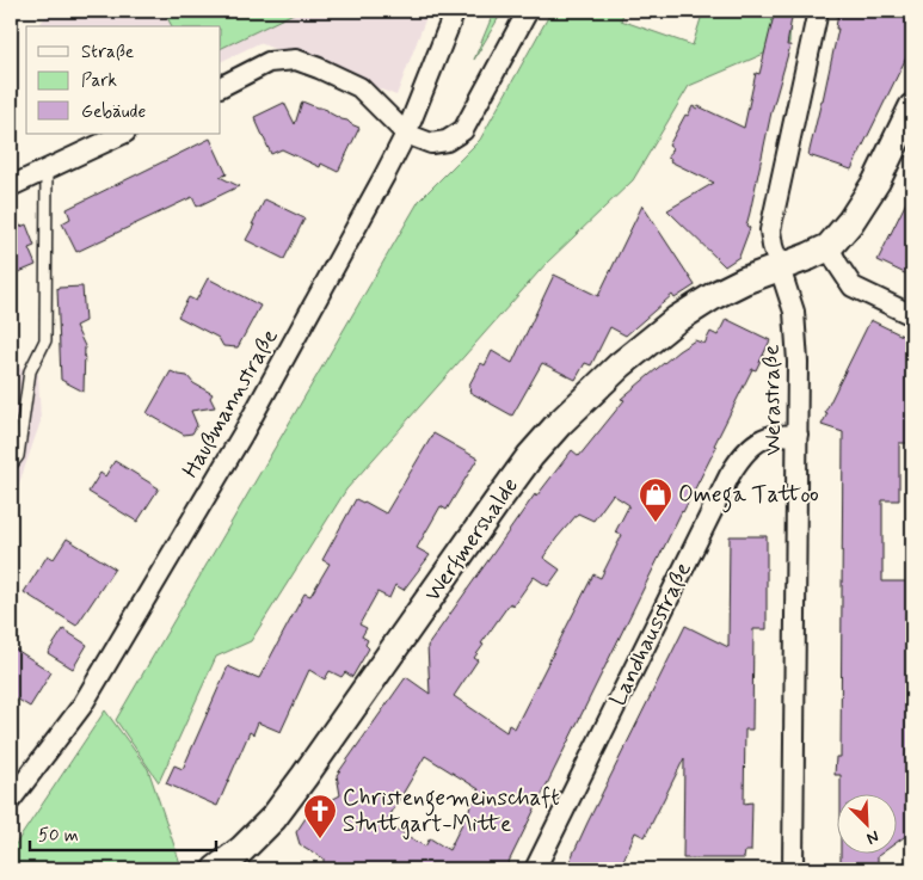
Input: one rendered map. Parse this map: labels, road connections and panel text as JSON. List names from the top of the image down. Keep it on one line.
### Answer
{"streets":{"street":["Werastraße","Haußmannstraße","Werfmershalde","Landhausstraße"]},"crossings":[["Werastraße","Werfmershalde"],["Werastraße","Landhausstraße"]],"places":{"shop":["Omega Tattoo"],"church":["Christengemeinschaft Stuttgart-Mitte"]},"legend":["Straße","Park","Gebäude"],"scale_bar":"50 m","north":"bottom right"}
